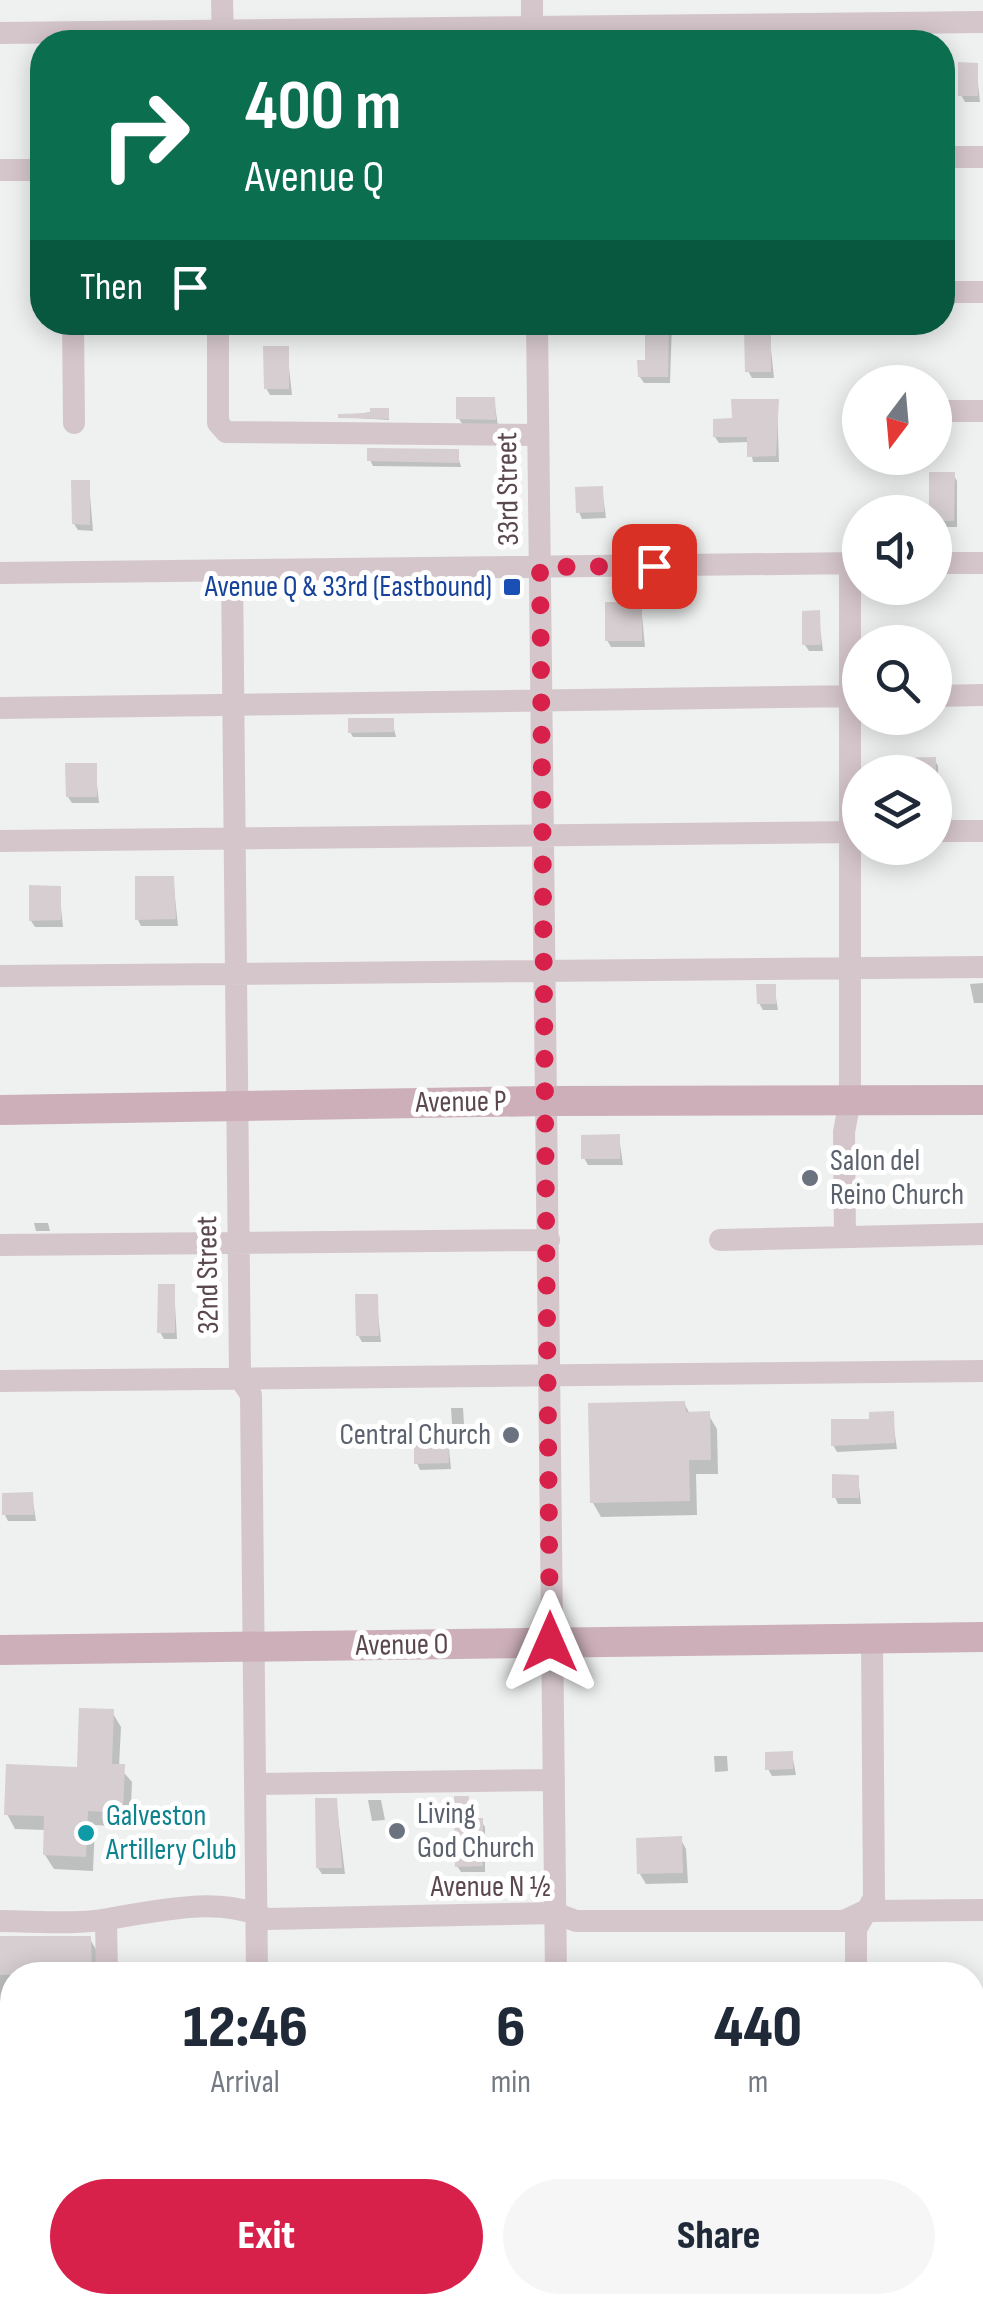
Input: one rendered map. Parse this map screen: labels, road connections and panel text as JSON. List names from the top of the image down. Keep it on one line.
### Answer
{"streets":{"main road":["Avenue P","Avenue O"],"street":["33rd Street","32nd Street","Avenue N ½"]},"crossings":[["33rd Street","Avenue P"],["33rd Street","Avenue O"],["33rd Street","Avenue N ½"],["Avenue P","32nd Street"],["32nd Street","Avenue O"],["32nd Street","Avenue N ½"]],"places":{"transit":["Avenue Q & 33rd (Eastbound)"],"other":["Salon del Reino Church","Central Church","Living God Church","Galveston Artillery Club"]},"north":"bottom","page":{"turn":["400 m","Avenue Q"],"then":"Then","eta":["12:46","Arrival","6","min","440","m"],"buttons":["Exit","Share"]}}
